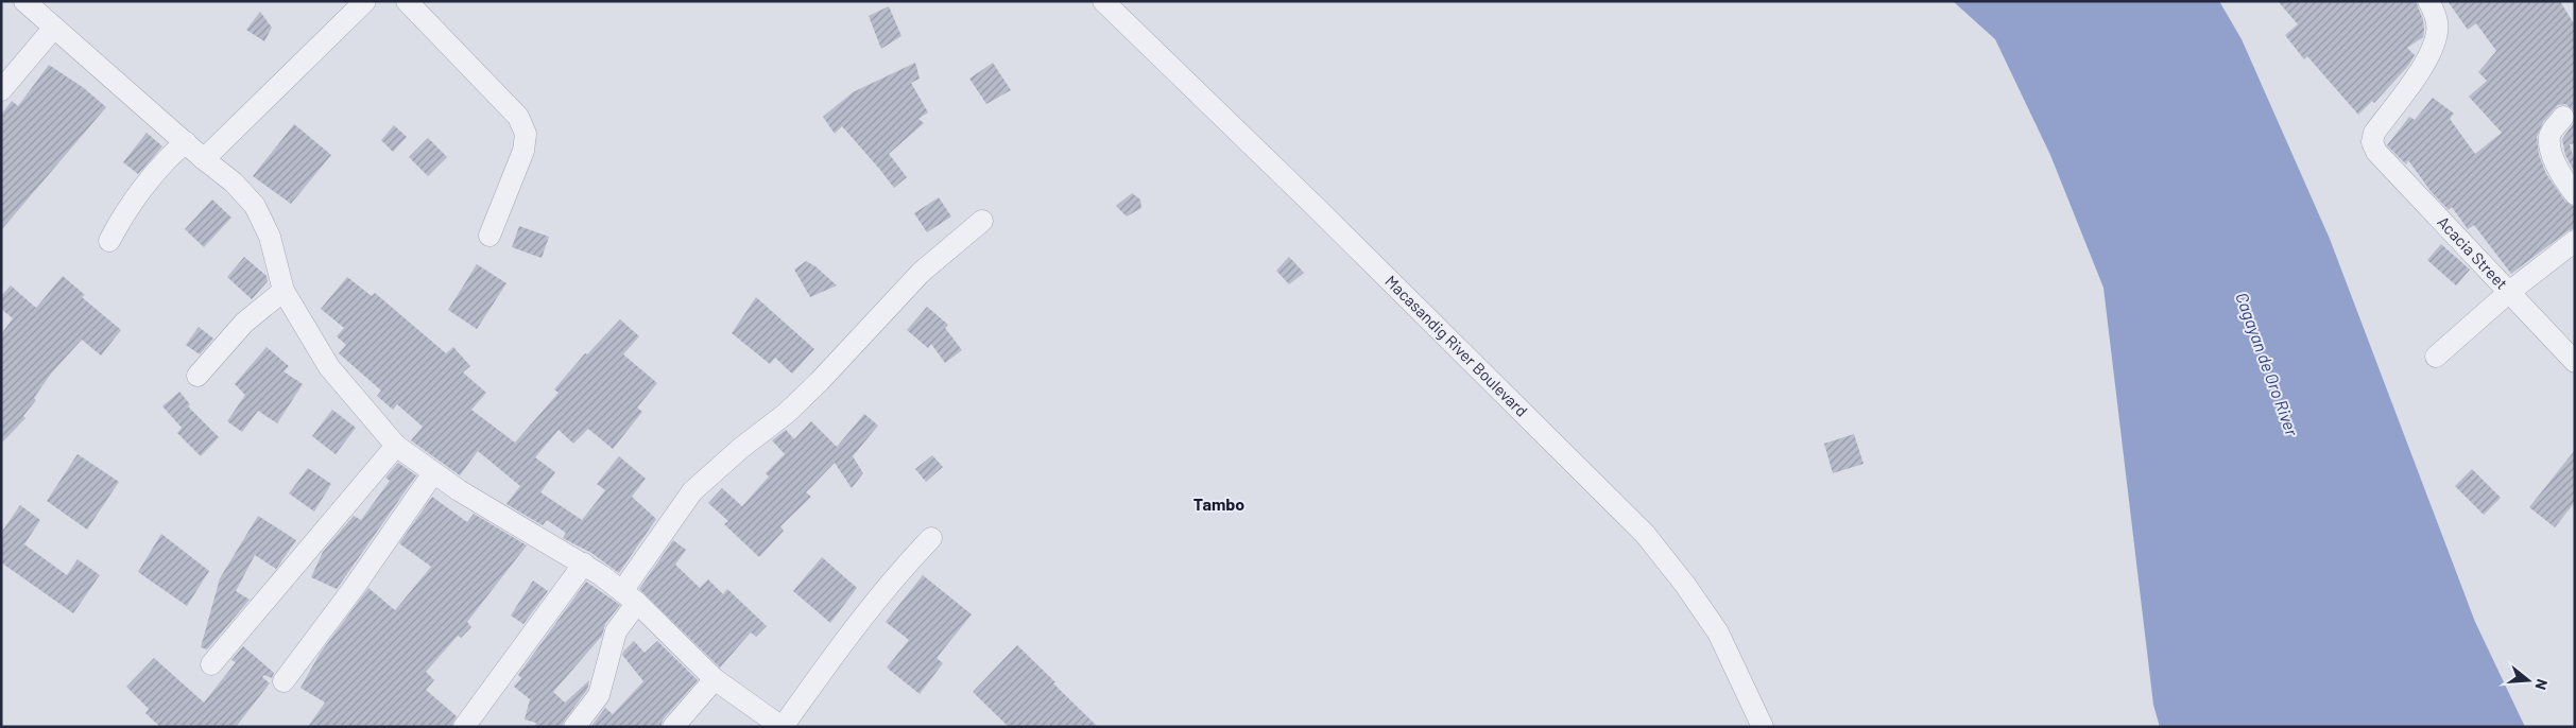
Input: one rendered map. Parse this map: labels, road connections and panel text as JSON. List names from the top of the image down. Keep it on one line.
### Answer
{"streets":{"street":["Acacia Street","Macasandig River Boulevard"]},"districts":["Tambo"],"water":["Cagayan de Oro River"],"north":"right"}
